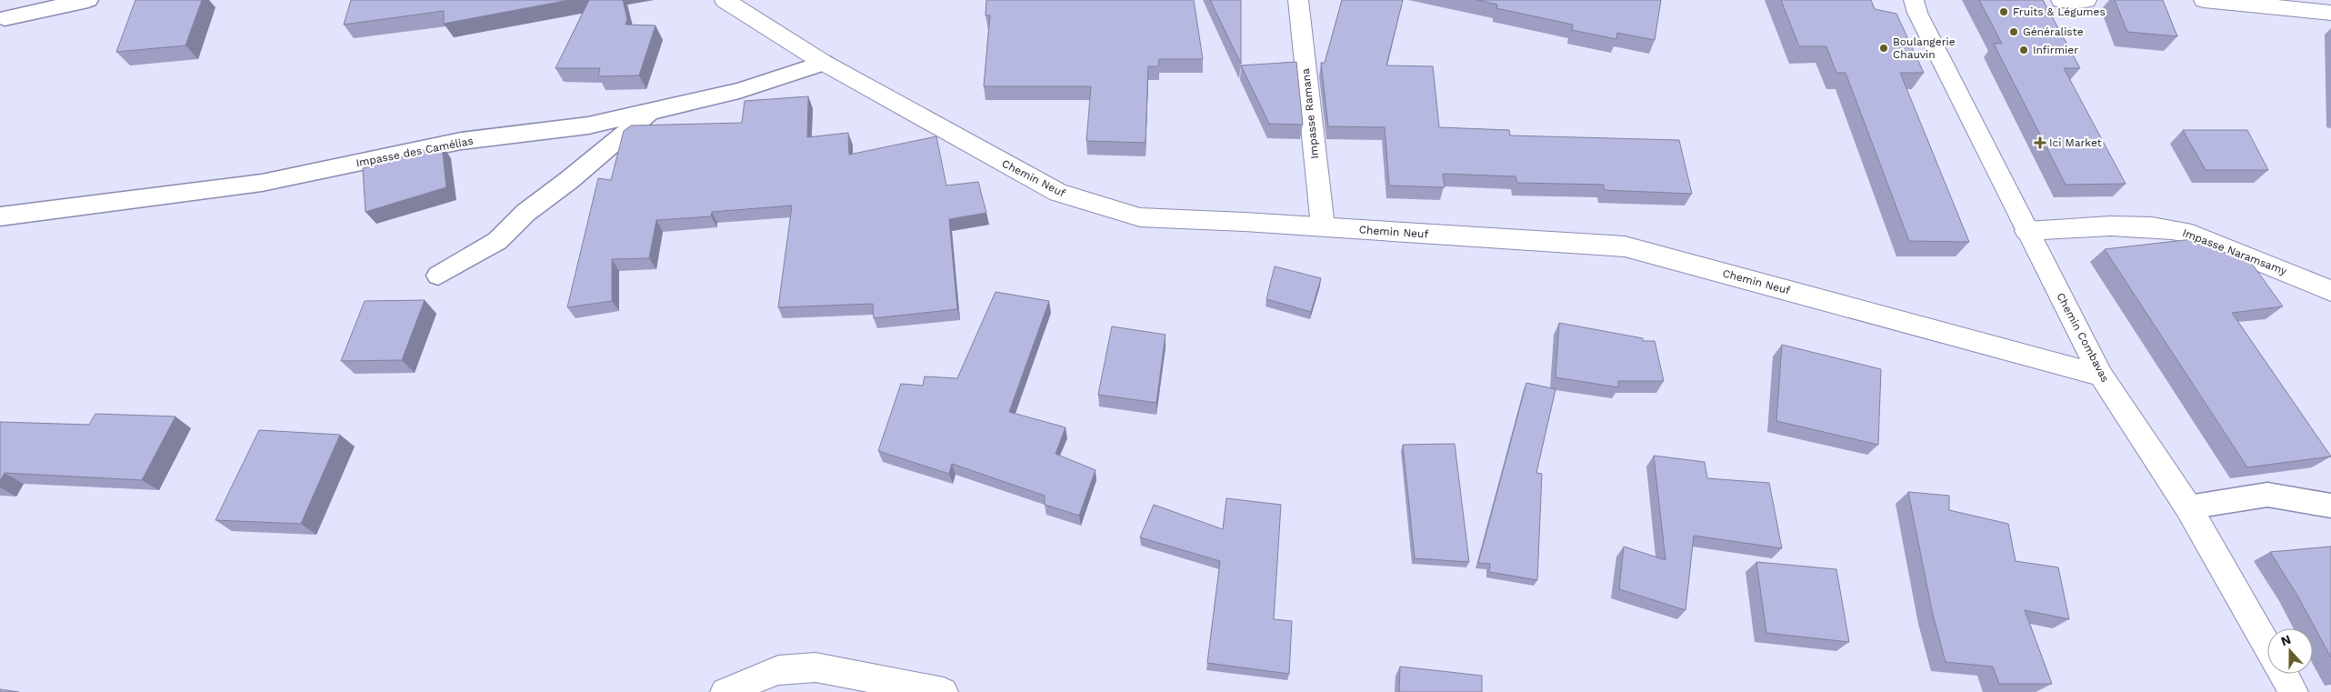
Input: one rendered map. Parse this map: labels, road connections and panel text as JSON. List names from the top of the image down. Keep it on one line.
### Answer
{"streets":{"street":["Impasse Ramana","Chemin Neuf","Impasse Naramsamy","Chemin Combavas"],"lane":["Impasse des Camélias"]},"crossings":[["Impasse Ramana","Chemin Neuf"],["Impasse des Camélias","Chemin Neuf"],["Chemin Neuf","Chemin Combavas"],["Impasse Naramsamy","Chemin Combavas"]],"places":{"other":["Fruits & Légumes","Généraliste","Boulangerie Chauvin","Infirmier"],"health":["Ici Market"]},"north":"top"}
